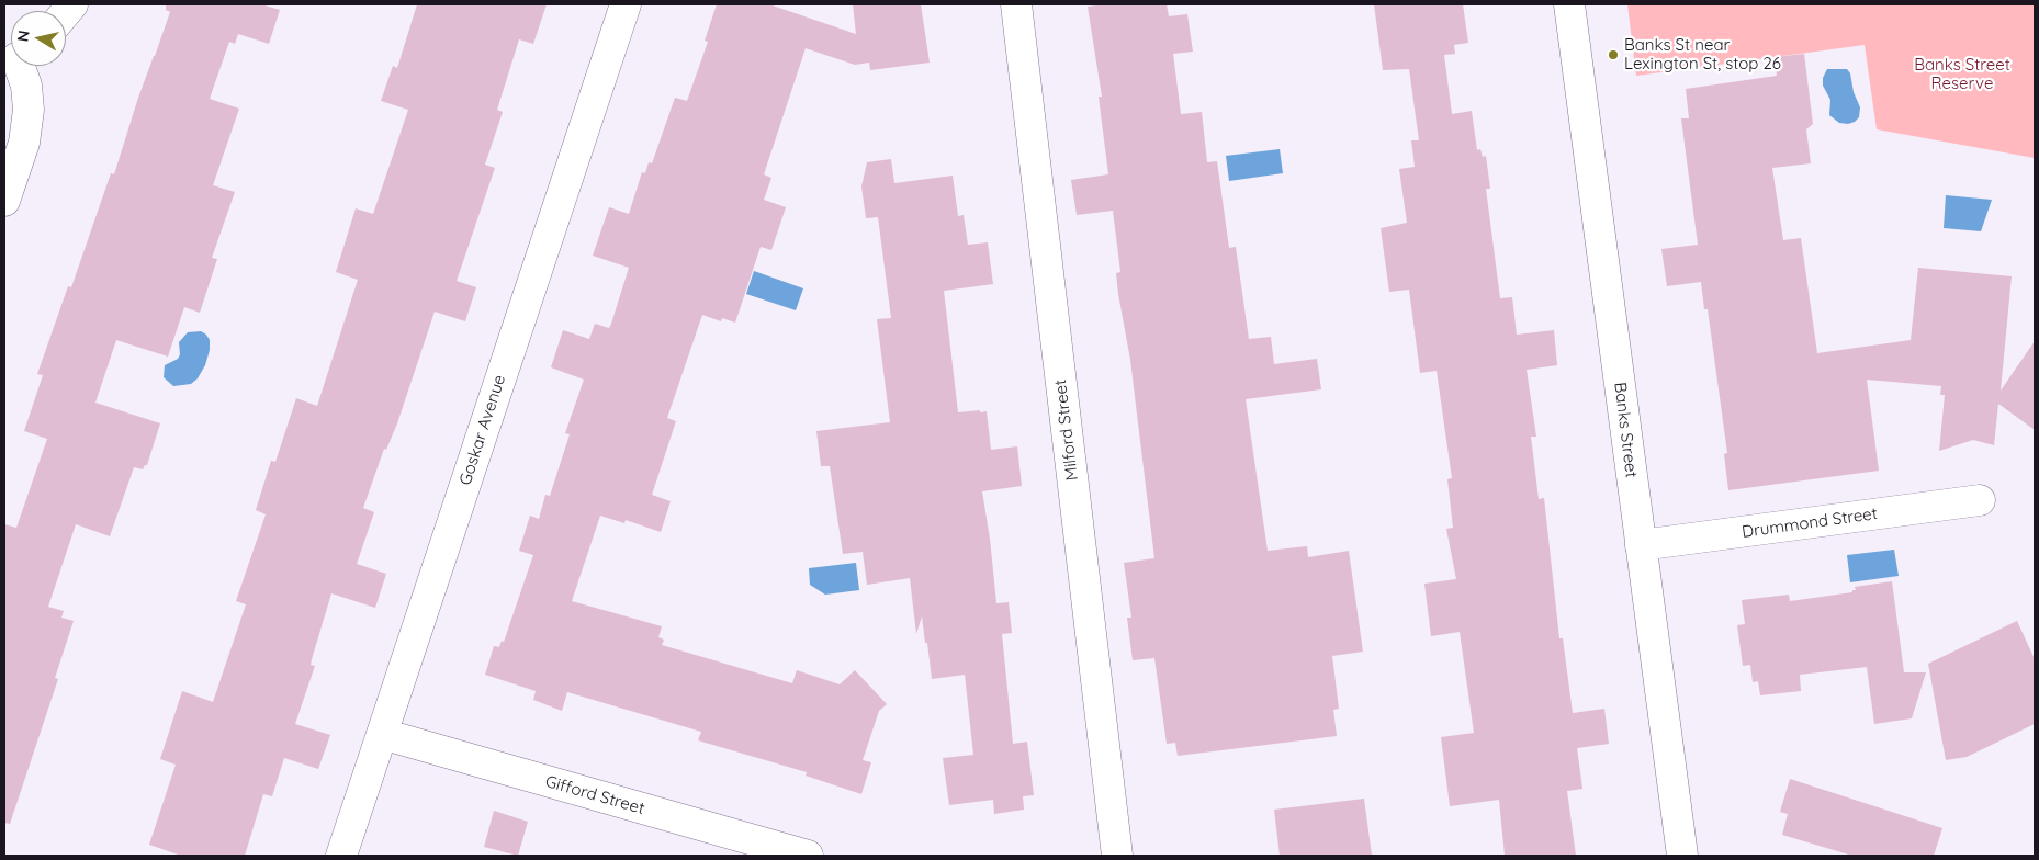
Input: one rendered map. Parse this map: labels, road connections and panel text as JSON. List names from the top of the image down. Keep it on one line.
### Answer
{"streets":{"street":["Goskar Avenue","Milford Street","Banks Street","Drummond Street","Gifford Street"]},"crossings":[["Goskar Avenue","Gifford Street"],["Banks Street","Drummond Street"]],"parks":["Banks Street Reserve"],"places":["Banks St near Lexington St, stop 26"],"north":"left"}
